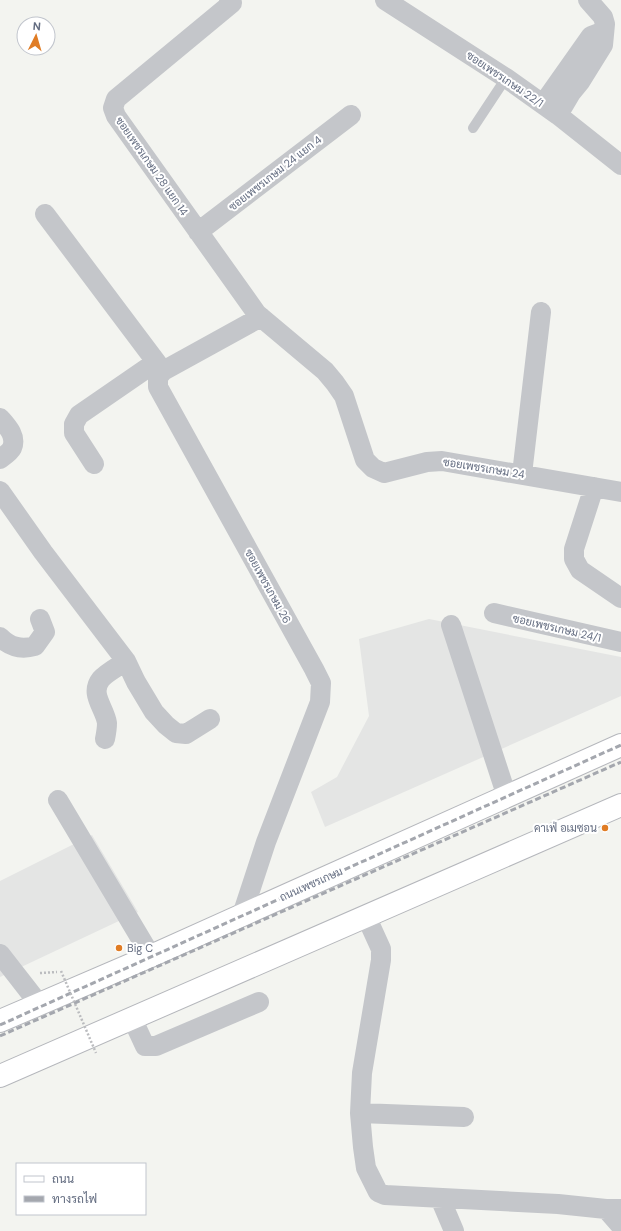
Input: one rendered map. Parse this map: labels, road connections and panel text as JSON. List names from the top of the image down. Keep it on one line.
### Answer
{"streets":{"main road":["ถนนเพชรเกษม"],"street":["ซอยเพชรเกษม 22/1","ซอยเพชรเกษม 28 แยก 14","ซอยเพชรเกษม 24 แยก 4","ซอยเพชรเกษม 24","ซอยเพชรเกษม 26","ซอยเพชรเกษม 24/1"]},"crossings":[["ซอยเพชรเกษม 28 แยก 14","ซอยเพชรเกษม 24 แยก 4"],["ซอยเพชรเกษม 28 แยก 14","ซอยเพชรเกษม 24"],["ซอยเพชรเกษม 26","ถนนเพชรเกษม"]],"places":["คาเฟ่ อเมซอน","Big C"],"legend":["ถนน","ทางรถไฟ"],"north":"top"}
